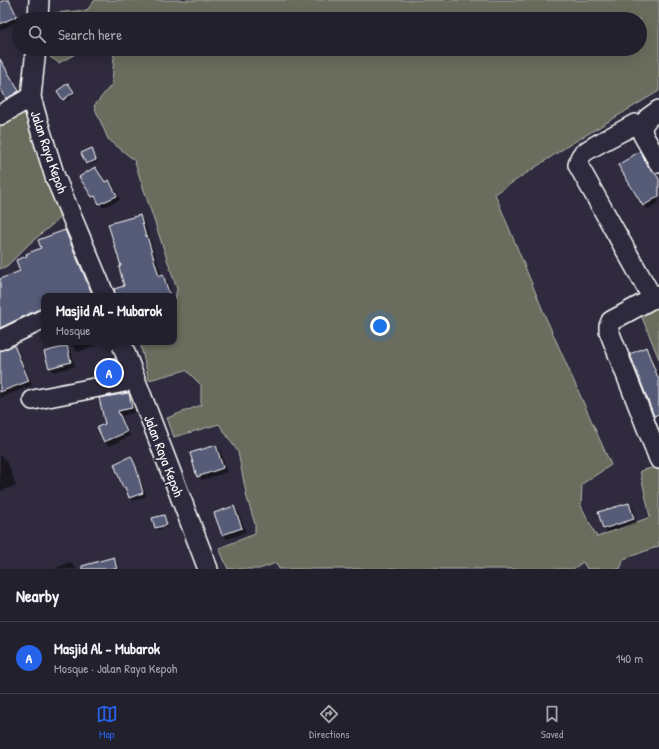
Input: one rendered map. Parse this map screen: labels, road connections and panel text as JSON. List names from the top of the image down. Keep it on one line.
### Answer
{"streets":{"street":["Jalan Raya Kepoh"]},"page":{"search":"Search here","popup":["Masjid Al - Mubarok","Mosque"],"pins":"A","heading":"Nearby","list":[{"mark":"A","name":"Masjid Al - Mubarok","note":"Mosque · Jalan Raya Kepoh","value":"140 m"}],"nav":["Map","Directions","Saved"]}}
